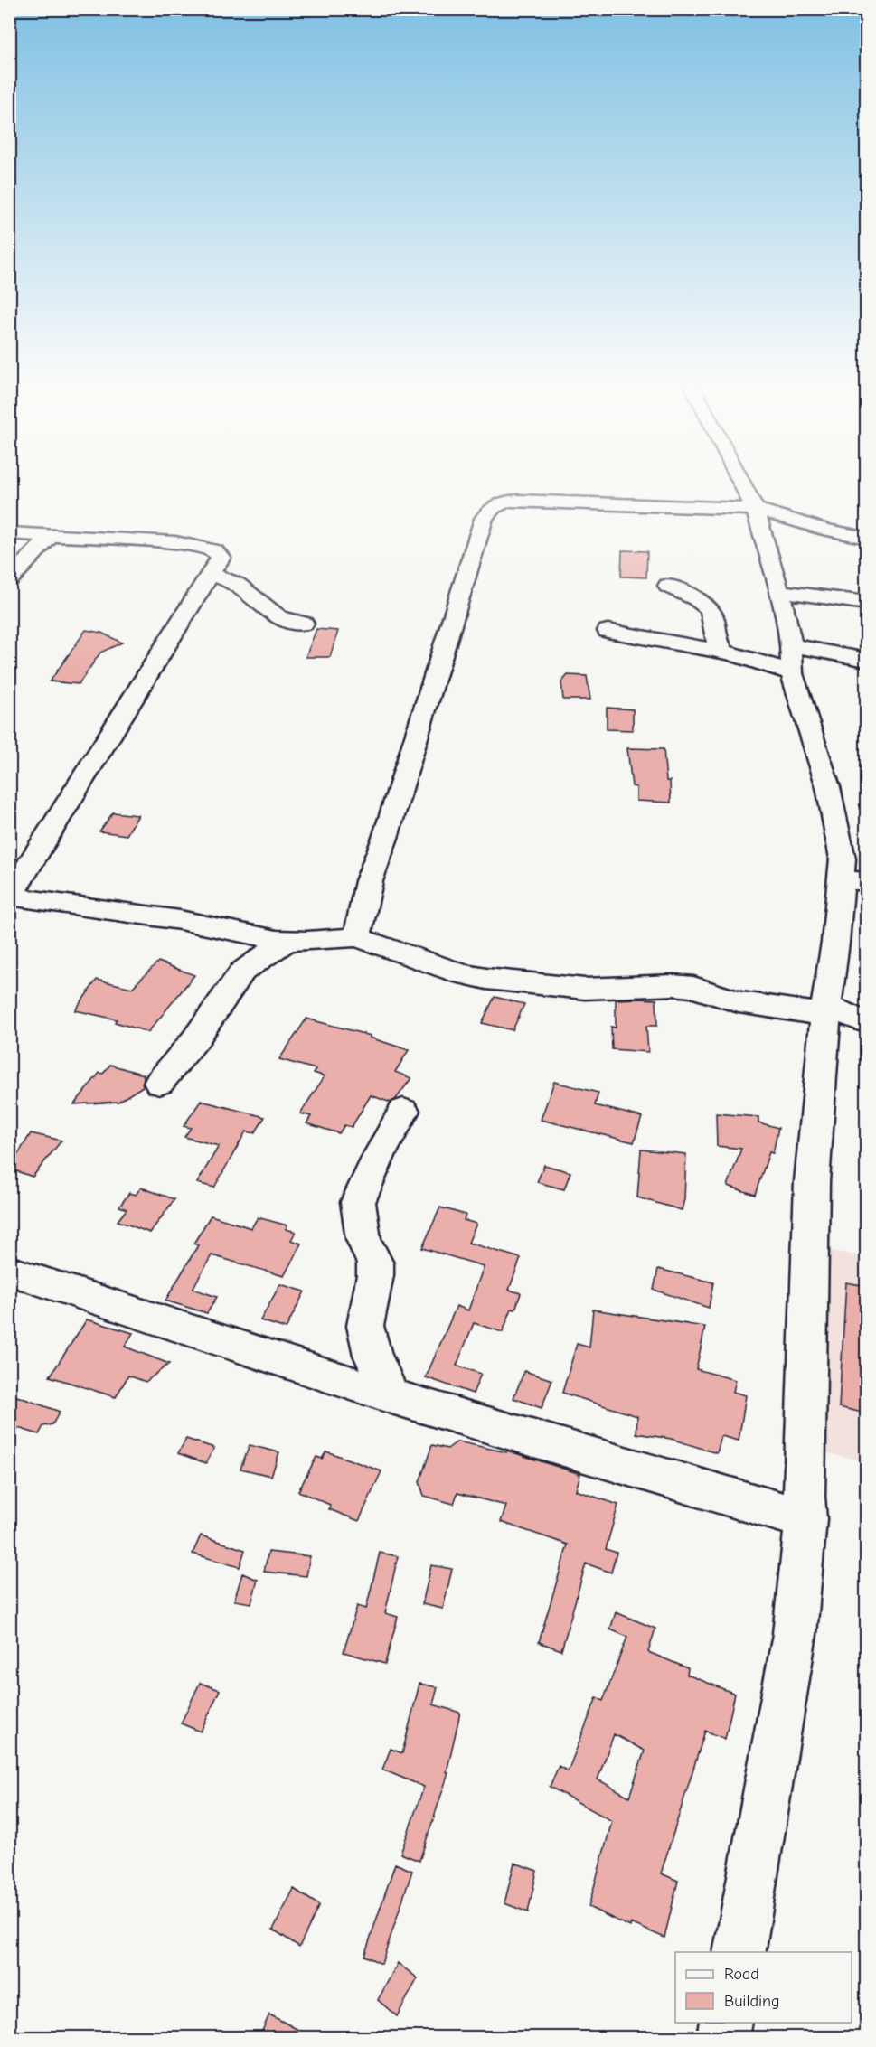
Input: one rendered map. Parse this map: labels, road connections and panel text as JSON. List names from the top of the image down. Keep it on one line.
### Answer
{"legend":["Road","Building"]}
